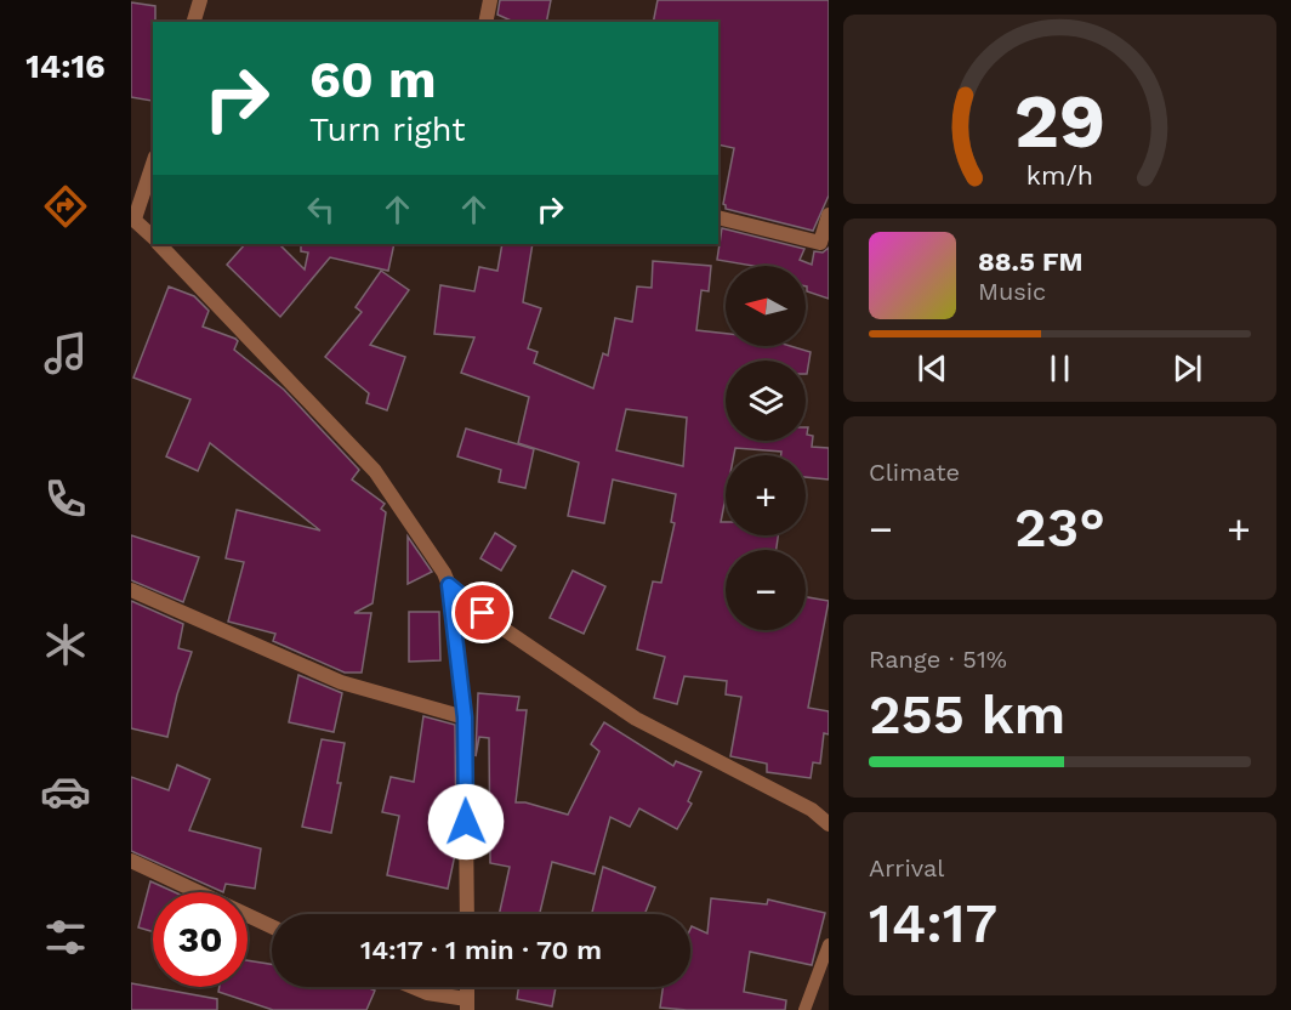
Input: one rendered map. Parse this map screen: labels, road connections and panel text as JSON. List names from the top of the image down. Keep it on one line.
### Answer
{"north":"left","page":{"tabs":"14:16","turn":["60 m","Turn right"],"song":["88.5 FM","Music"],"map_buttons":["+","−"],"tile":["Climate",["Range · 51%","255 km"],["Arrival","14:17"]],"heat":["−","23°","+"],"limit":"30","trip":"14:17 · 1 min · 70 m","gauge":["29","km/h"]}}
